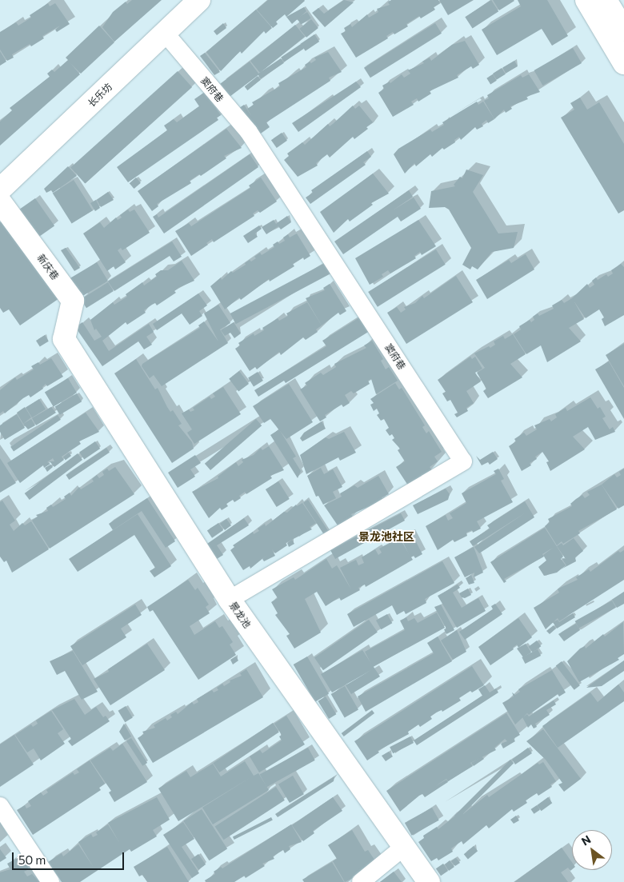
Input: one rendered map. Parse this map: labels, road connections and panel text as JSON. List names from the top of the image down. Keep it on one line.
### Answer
{"streets":{"street":["窦府巷","长乐坊","新庆巷","景龙池"]},"crossings":[["窦府巷","长乐坊"],["窦府巷","景龙池"],["新庆巷","景龙池"]],"districts":["景龙池社区"],"scale_bar":"50 m","north":"top left"}
